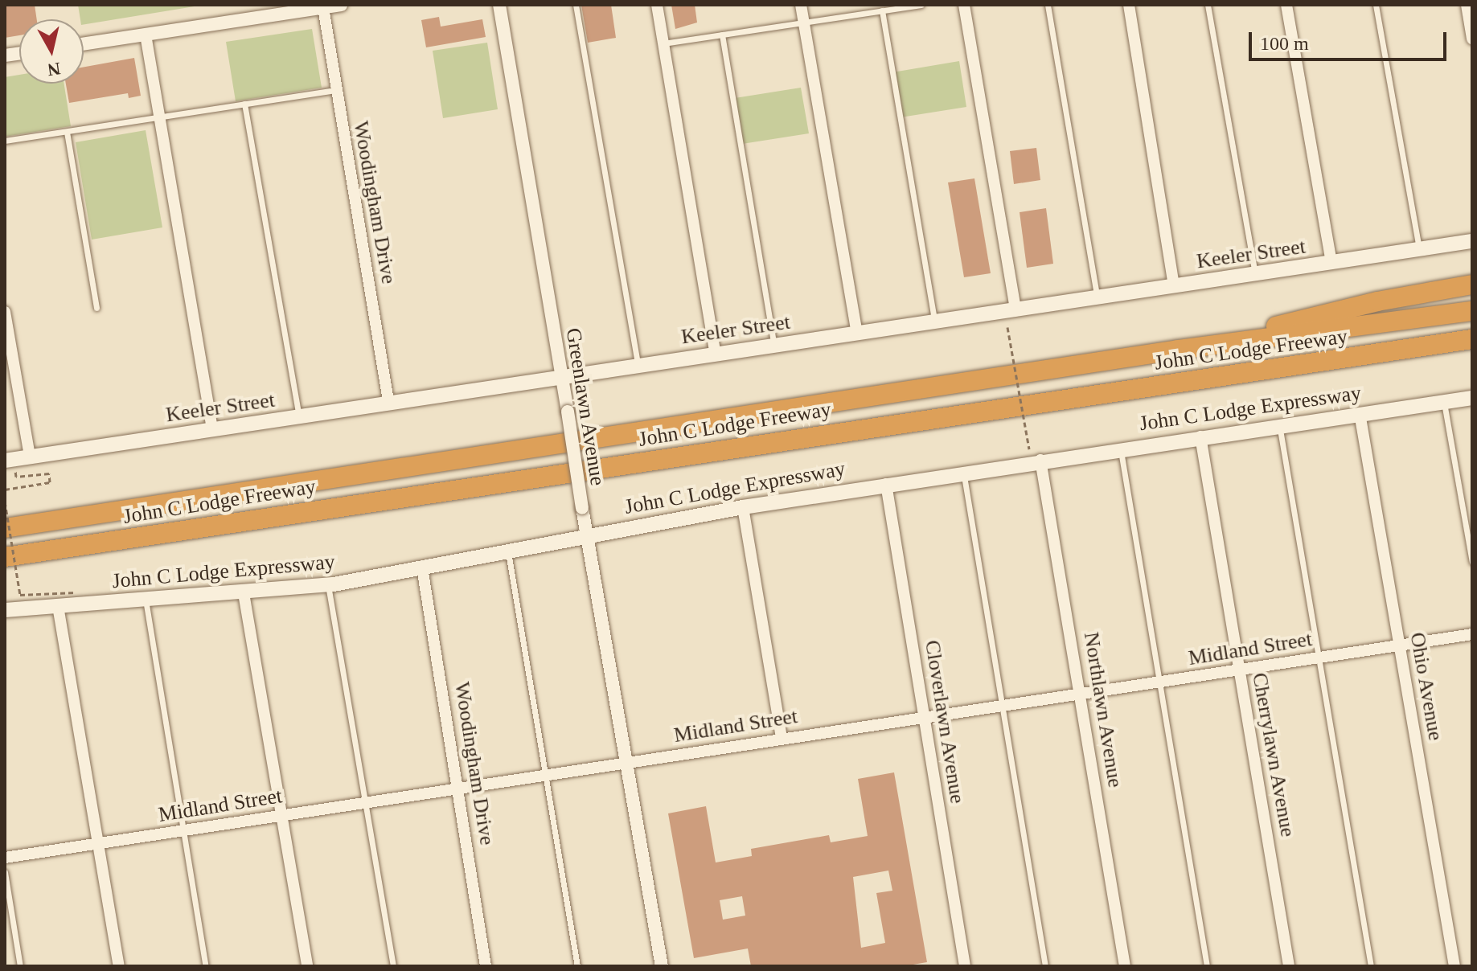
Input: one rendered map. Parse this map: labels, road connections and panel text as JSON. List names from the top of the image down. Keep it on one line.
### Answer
{"streets":{"highway":["John C Lodge Freeway"],"main road":["Keeler Street","John C Lodge Expressway"],"street":["Woodingham Drive","Greenlawn Avenue","Midland Street","Ohio Avenue","Northlawn Avenue","Cloverlawn Avenue","Cherrylawn Avenue"]},"crossings":[["Woodingham Drive","Keeler Street"],["Woodingham Drive","John C Lodge Expressway"],["Woodingham Drive","Midland Street"],["Keeler Street","Greenlawn Avenue"],["Greenlawn Avenue","John C Lodge Expressway"],["Greenlawn Avenue","Midland Street"],["John C Lodge Expressway","Ohio Avenue"],["John C Lodge Expressway","Northlawn Avenue"],["John C Lodge Expressway","Cloverlawn Avenue"],["John C Lodge Expressway","Cherrylawn Avenue"],["Midland Street","Ohio Avenue"],["Midland Street","Northlawn Avenue"],["Midland Street","Cloverlawn Avenue"],["Midland Street","Cherrylawn Avenue"]],"scale_bar":"100 m","north":"bottom"}
